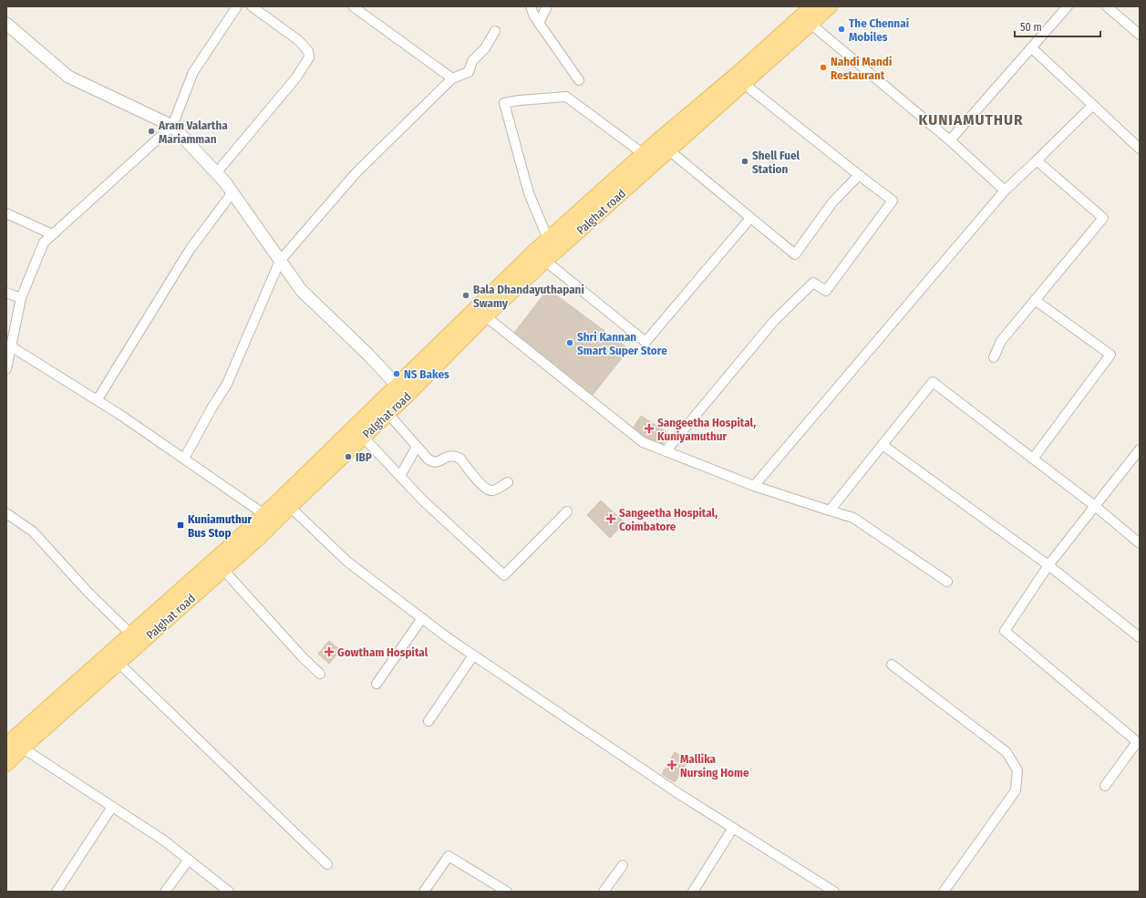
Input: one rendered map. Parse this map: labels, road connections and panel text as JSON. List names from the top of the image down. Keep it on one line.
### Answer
{"streets":{"main road":["Palghat road"]},"districts":["KUNIAMUTHUR"],"places":{"other":["The Chennai Mobiles","Nahdi Mandi Restaurant","Aram Valartha Mariamman","Shell Fuel Station","Bala Dhandayuthapani Swamy","Shri Kannan Smart Super Store","NS Bakes","IBP"],"health":["Sangeetha Hospital, Kuniyamuthur","Sangeetha Hospital, Coimbatore","Gowtham Hospital","Mallika Nursing Home"],"transit":["Kuniamuthur Bus Stop"]},"scale_bar":"50 m"}
